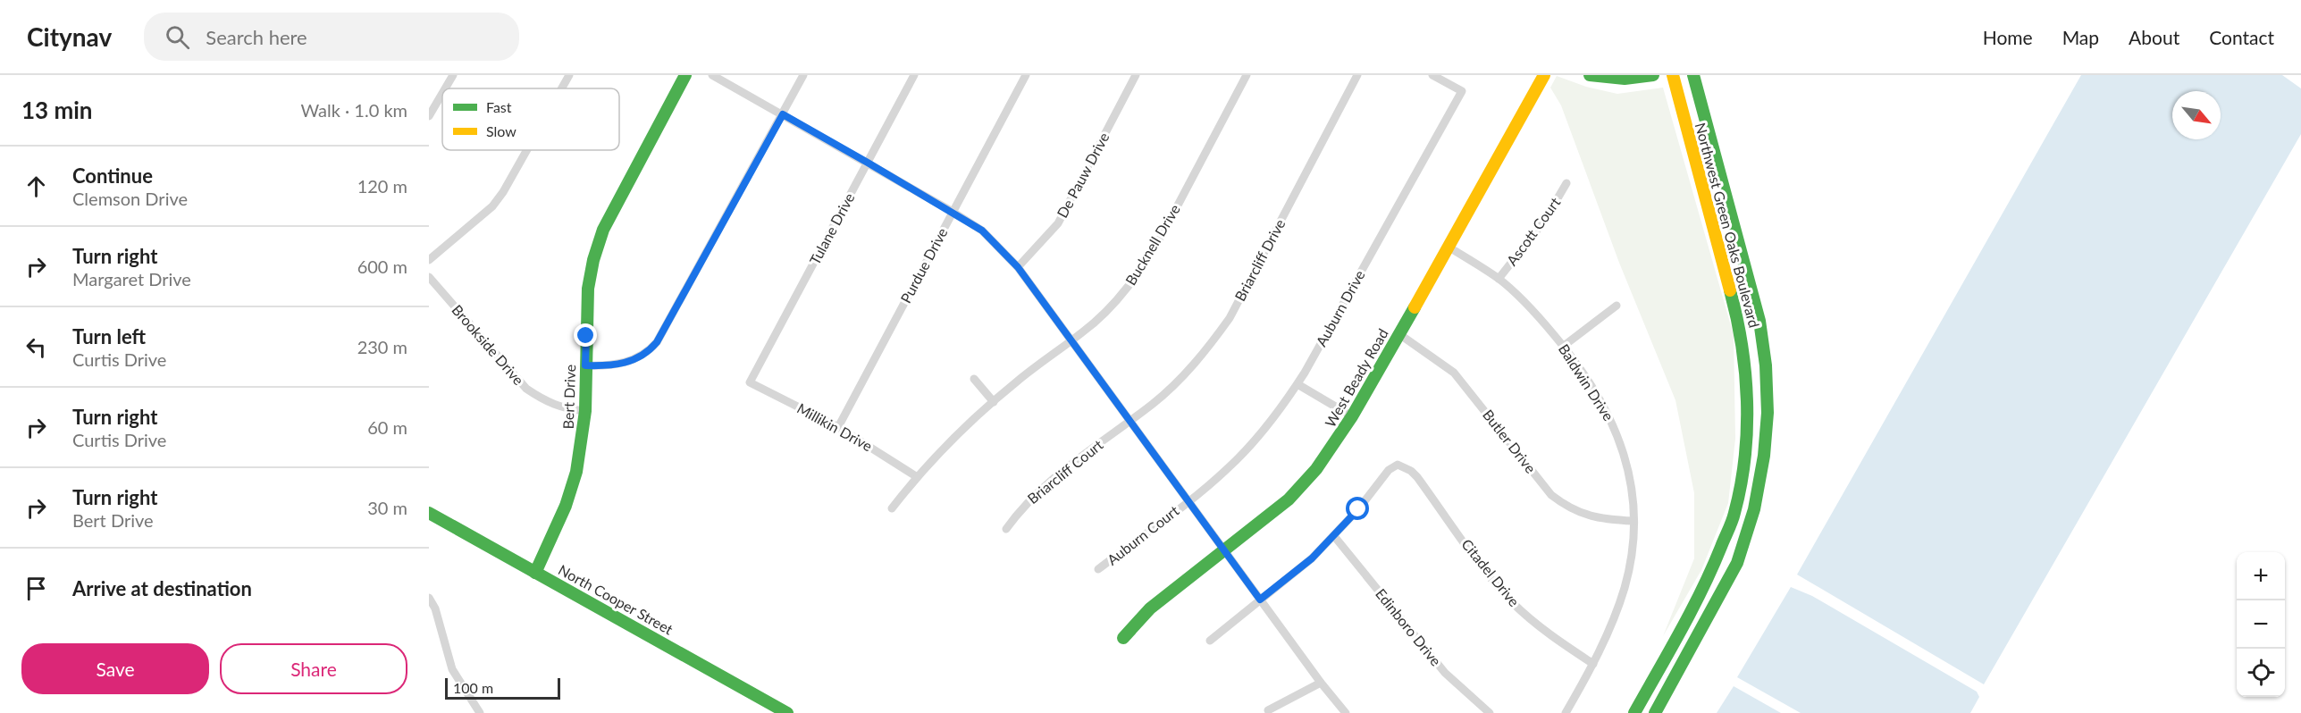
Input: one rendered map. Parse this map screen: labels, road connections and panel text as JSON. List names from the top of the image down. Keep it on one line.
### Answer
{"streets":{"main road":["Northwest Green Oaks Boulevard","West Beady Road","Bert Drive","North Cooper Street"],"street":["De Pauw Drive","Tulane Drive","Ascott Court","Bucknell Drive","Briarcliff Drive","Purdue Drive","Auburn Drive","Brookside Drive","Baldwin Drive","Millikin Drive","Butler Drive","Briarcliff Court","Auburn Court","Citadel Drive","Edinboro Drive"]},"crossings":[["Tulane Drive","Millikin Drive"],["Ascott Court","Baldwin Drive"],["Bucknell Drive","Millikin Drive"],["Briarcliff Drive","Briarcliff Court"],["Purdue Drive","Millikin Drive"],["Auburn Drive","Auburn Court"],["Brookside Drive","Bert Drive"],["West Beady Road","Baldwin Drive"],["West Beady Road","Butler Drive"],["Baldwin Drive","Butler Drive"],["Baldwin Drive","Citadel Drive"],["Bert Drive","North Cooper Street"],["Citadel Drive","Edinboro Drive"]],"legend":["Fast","Slow"],"scale_bar":"100 m","north":"bottom right","page":{"header":"Citynav","search":"Search here","nav":["Home","Map","About","Contact"],"heading":["13 min","Walk · 1.0 km"],"list":[["Continue","Clemson Drive","120 m"],["Turn right","Margaret Drive","600 m"],["Turn left","Curtis Drive","230 m"],["Turn right","Curtis Drive","60 m"],["Turn right","Bert Drive","30 m"],"Arrive at destination"],"map_buttons":["+","−"],"buttons":["Save","Share"],"scale":"100 m"}}
